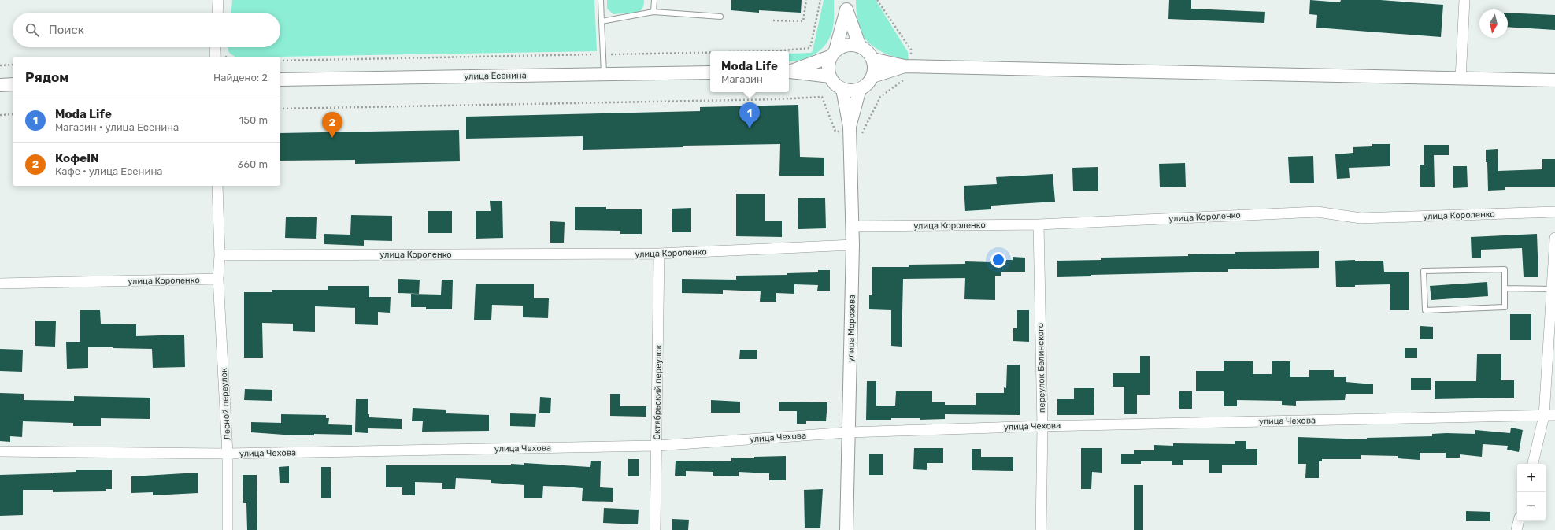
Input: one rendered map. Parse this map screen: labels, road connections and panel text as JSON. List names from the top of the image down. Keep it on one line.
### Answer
{"streets":{"street":["улица Есенина","улица Короленко","улица Морозова","переулок Белинского","Октябрьский переулок","Лесной переулок","улица Чехова"]},"crossings":[["улица Короленко","улица Морозова"],["улица Короленко","переулок Белинского"],["улица Короленко","Октябрьский переулок"],["улица Короленко","Лесной переулок"],["улица Морозова","улица Чехова"],["переулок Белинского","улица Чехова"],["Октябрьский переулок","улица Чехова"],["Лесной переулок","улица Чехова"]],"north":"bottom","page":{"search":"Поиск","popup":["Moda Life","Магазин"],"heading":["Рядом","Найдено: 2"],"list":[{"mark":"1","name":"Moda Life","note":"Магазин · улица Есенина","value":"150 m"},{"mark":"2","name":"КофеIN","note":"Кафе · улица Есенина","value":"360 m"}],"pins":["1","2"],"map_buttons":["+","−"]}}
